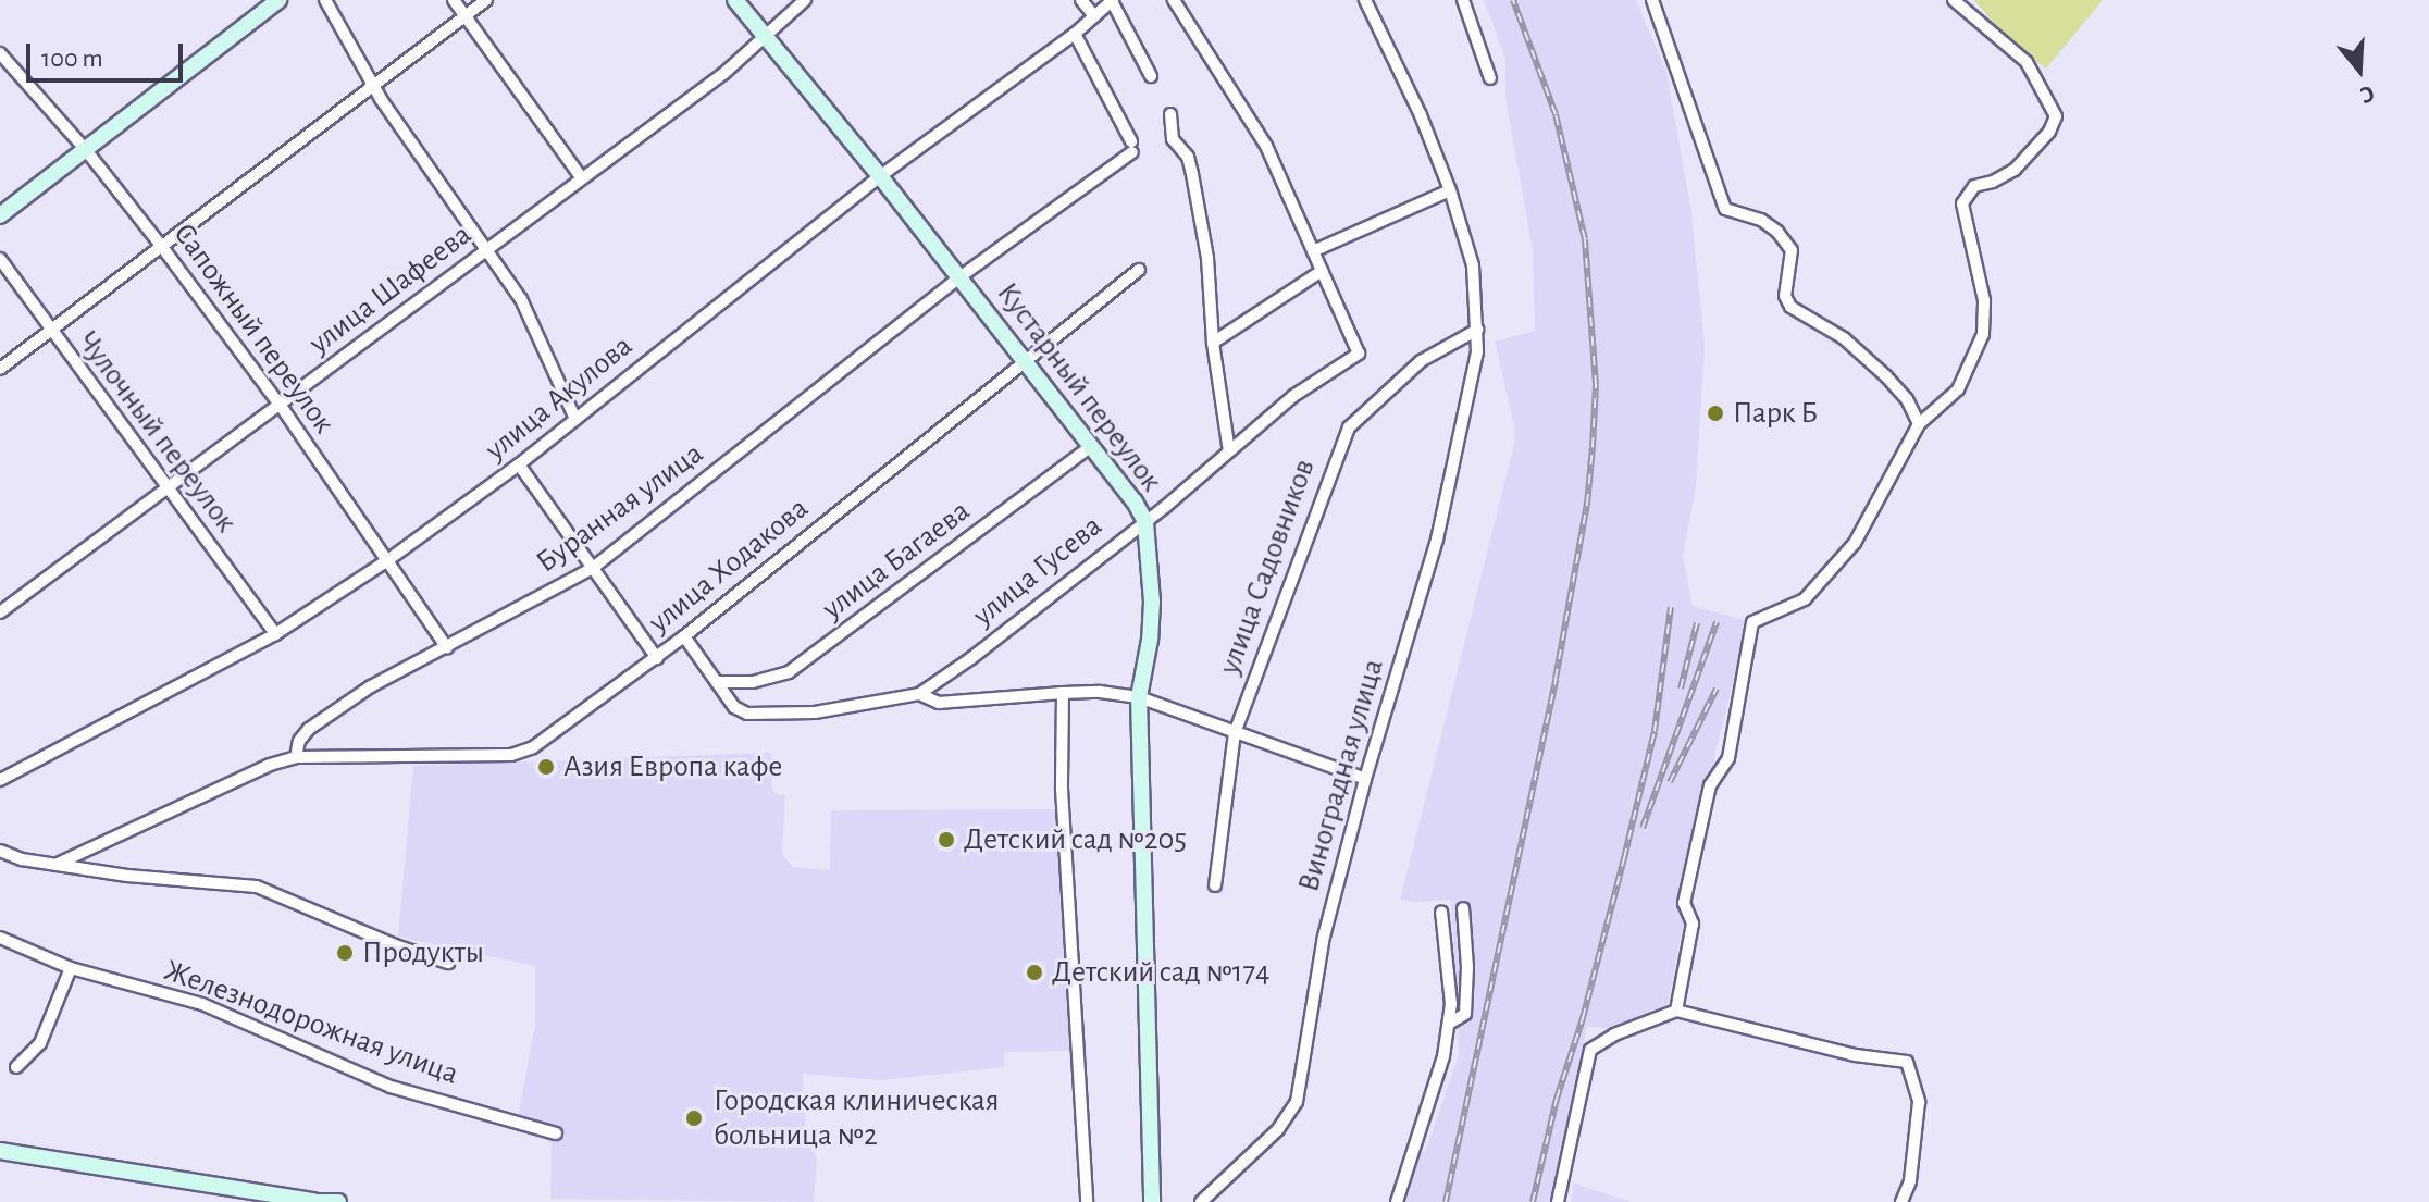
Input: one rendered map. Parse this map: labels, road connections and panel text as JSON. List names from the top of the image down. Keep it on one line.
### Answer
{"streets":{"street":["улица Шафеева","Сапожный переулок","Кустарный переулок","улица Акулова","Чулочный переулок","Буранная улица","улица Багаева","улица Ходакова","улица Садовников","улица Гусева","Виноградная улица","Железнодорожная улица"]},"crossings":[["улица Шафеева","Сапожный переулок"],["улица Шафеева","Кустарный переулок"],["улица Шафеева","Чулочный переулок"],["Сапожный переулок","улица Акулова"],["Сапожный переулок","Буранная улица"],["Кустарный переулок","улица Акулова"],["Кустарный переулок","Буранная улица"],["Кустарный переулок","улица Багаева"],["Кустарный переулок","улица Ходакова"],["Кустарный переулок","улица Гусева"],["улица Акулова","Чулочный переулок"],["улица Акулова","Буранная улица"],["Буранная улица","улица Ходакова"],["улица Багаева","улица Гусева"],["улица Ходакова","улица Гусева"],["улица Садовников","Виноградная улица"]],"places":["Парк Б","Азия Европа кафе","Детский сад №205","Продукты","Детский сад №174","Городская клиническая больница №2"],"scale_bar":"100 m","north":"bottom"}
